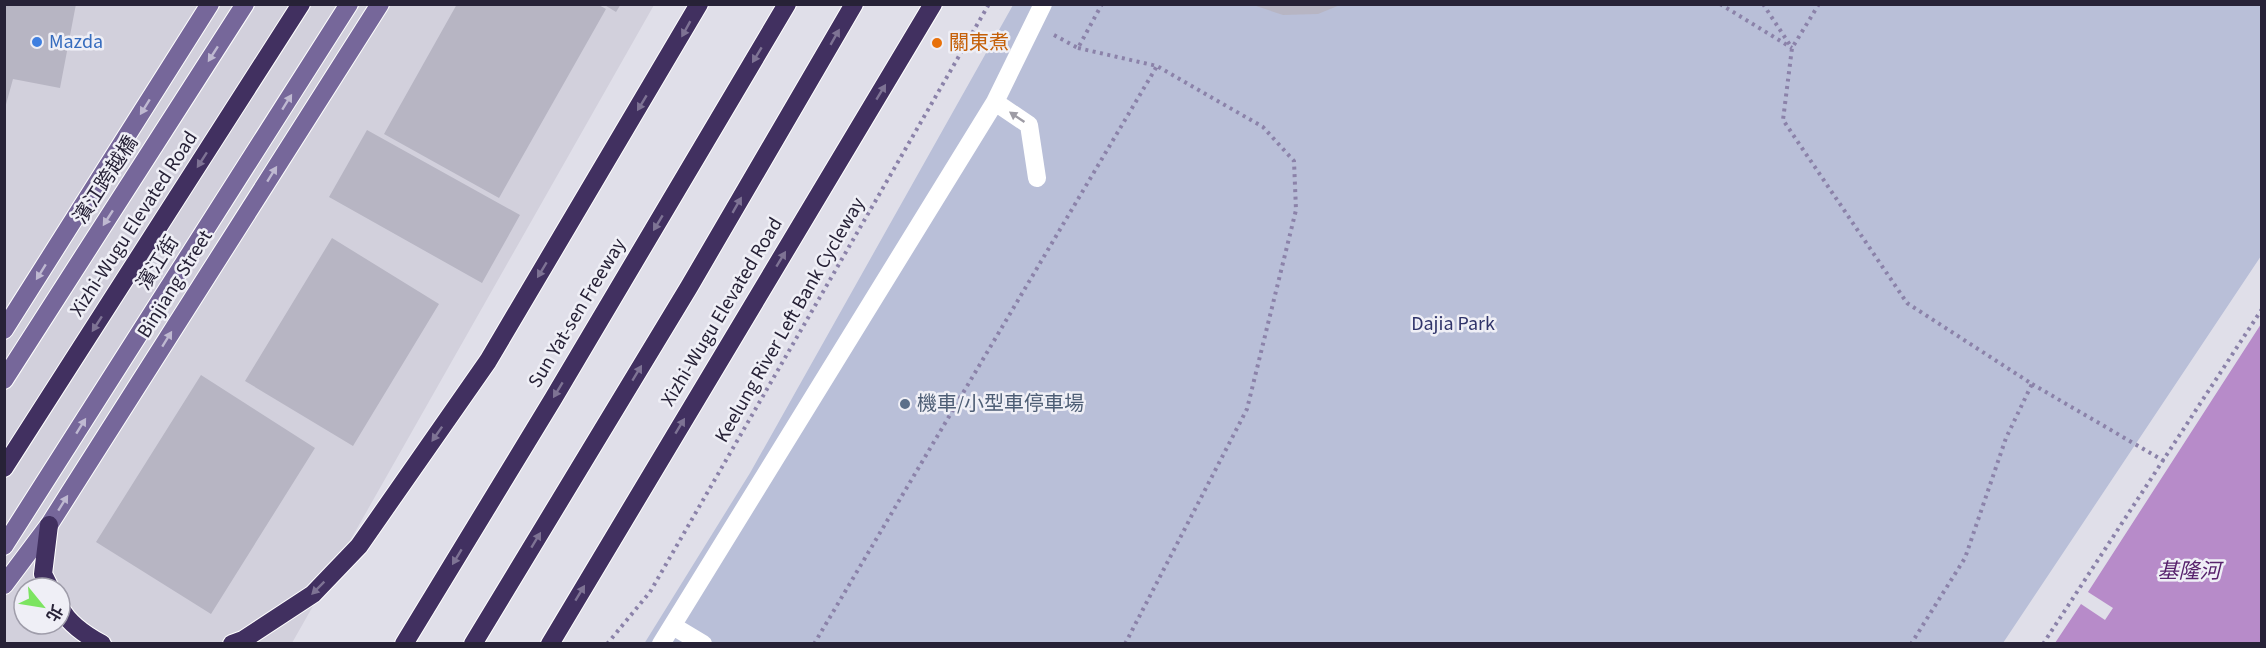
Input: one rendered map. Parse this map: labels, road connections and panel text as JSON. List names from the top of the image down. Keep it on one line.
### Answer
{"streets":{"highway":["Xizhi-Wugu Elevated Road","Sun Yat-sen Freeway"],"main road":["濱江跨越橋","濱江街","Binjiang Street"],"path":["Keelung River Left Bank Cycleway"]},"water":["基隆河"],"parks":["Dajia Park"],"places":["Mazda","關東煮","機車/小型車停車場"],"north":"bottom right"}
